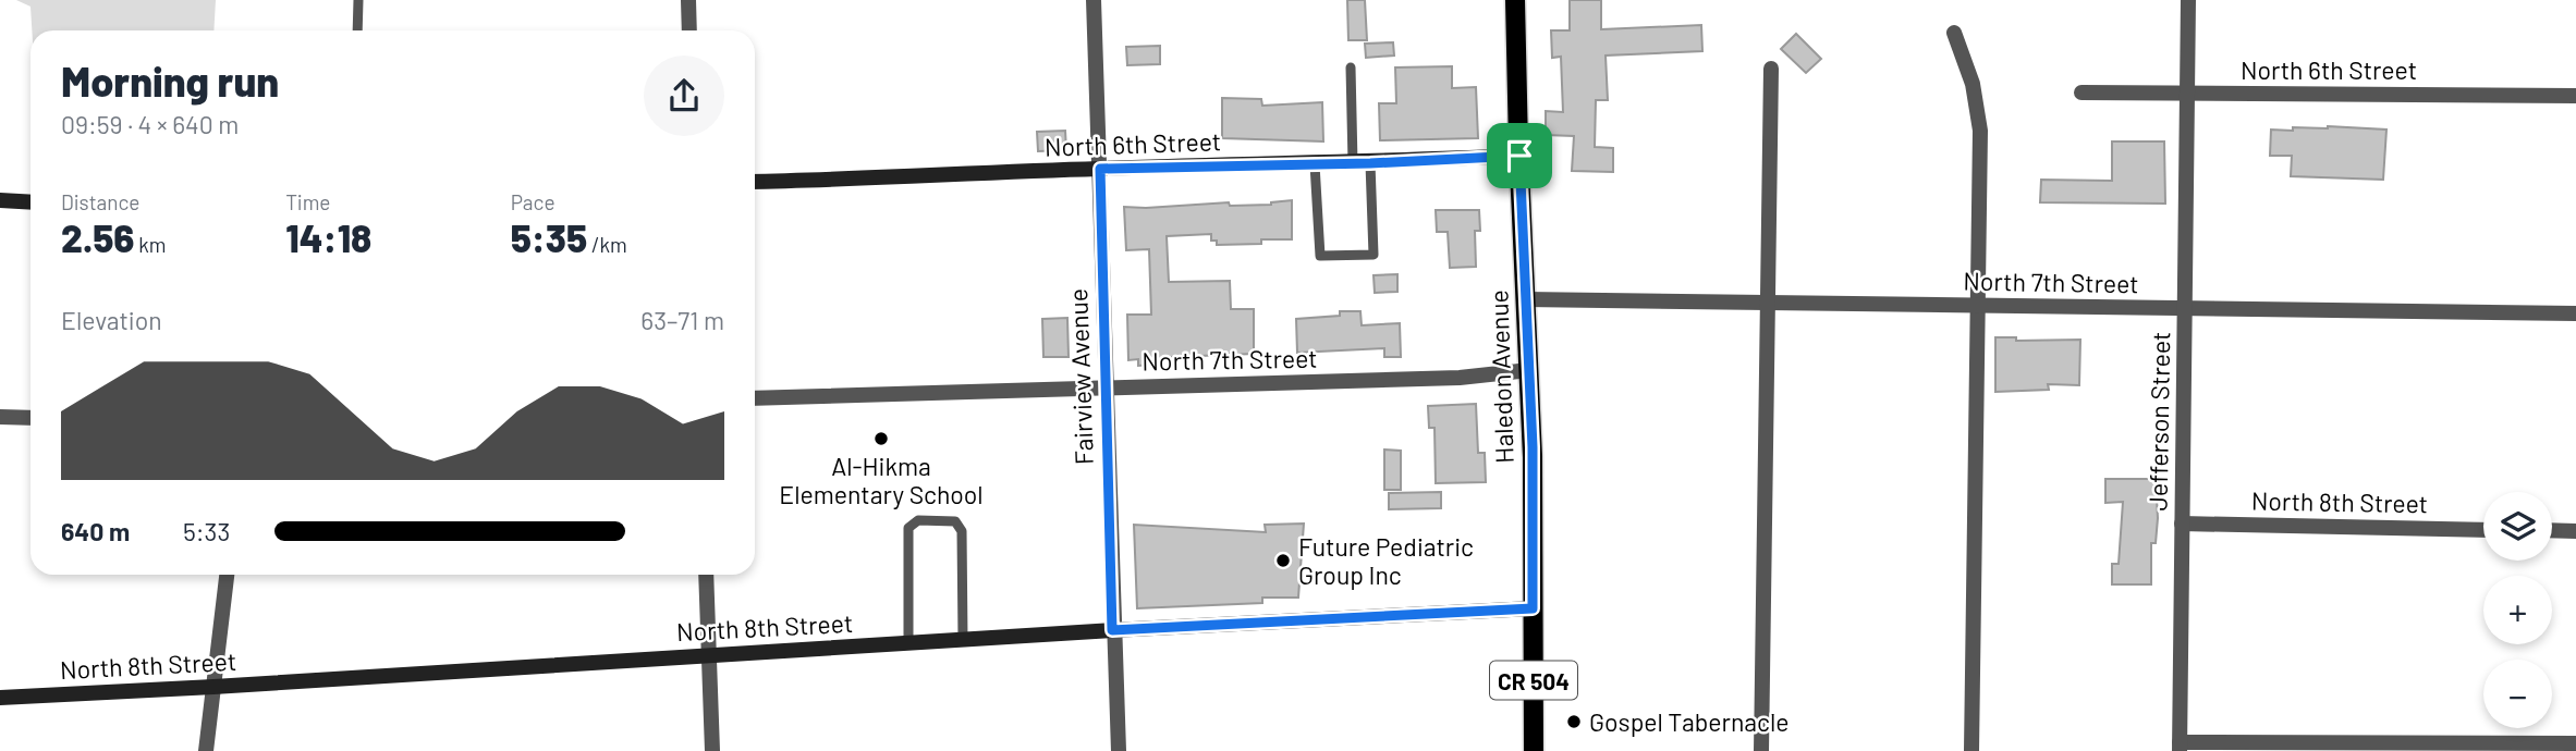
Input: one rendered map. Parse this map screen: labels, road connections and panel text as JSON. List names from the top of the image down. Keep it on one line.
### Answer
{"streets":{"main road":["Haledon Avenue","CR 504"],"street":["North 6th Street","North 7th Street","Fairview Avenue","Jefferson Street","North 8th Street"]},"crossings":[["North 6th Street","Fairview Avenue"],["North 6th Street","Haledon Avenue"],["North 6th Street","Jefferson Street"],["North 7th Street","Fairview Avenue"],["North 7th Street","Haledon Avenue"],["North 7th Street","Jefferson Street"],["Fairview Avenue","North 8th Street"],["Haledon Avenue","North 8th Street"],["Jefferson Street","North 8th Street"]],"places":["Al-Hikma Elementary School","Future Pediatric Group Inc","Gospel Tabernacle"],"page":{"heading":["Morning run","09:59 · 4 × 640 m"],"stats":[["Distance","2.56 km"],["Time","14:18"],["Pace","5:35 /km"]],"chart":["Elevation","63–71 m"],"map_buttons":["+","−"],"list":[{"name":"640 m","note":"5:33"}]}}
